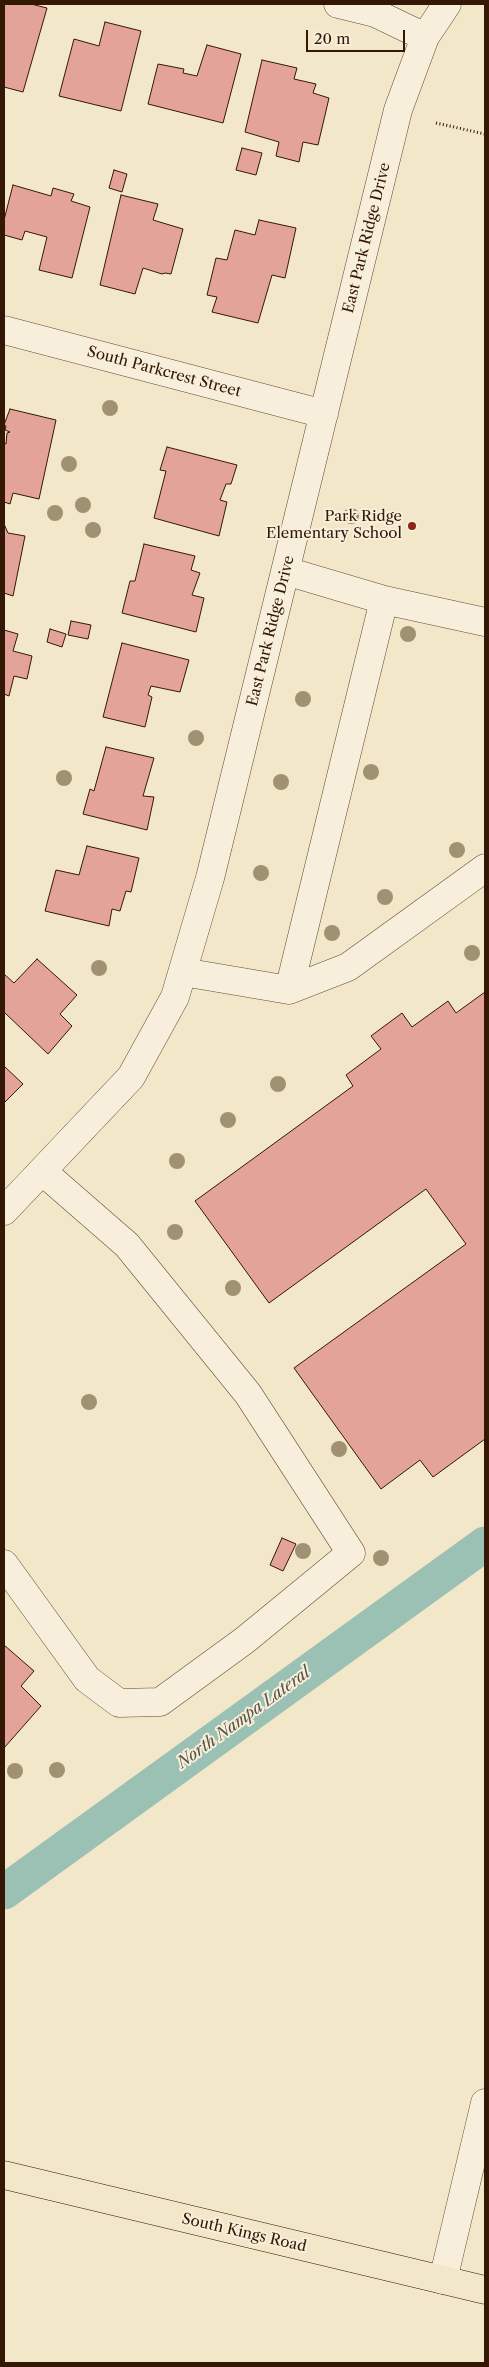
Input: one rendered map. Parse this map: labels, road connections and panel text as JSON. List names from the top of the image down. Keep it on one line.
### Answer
{"streets":{"main road":["South Kings Road"],"street":["East Park Ridge Drive","South Parkcrest Street"]},"crossings":[["East Park Ridge Drive","South Parkcrest Street"]],"water":["North Nampa Lateral"],"places":["Park Ridge Elementary School"],"scale_bar":"20 m"}
